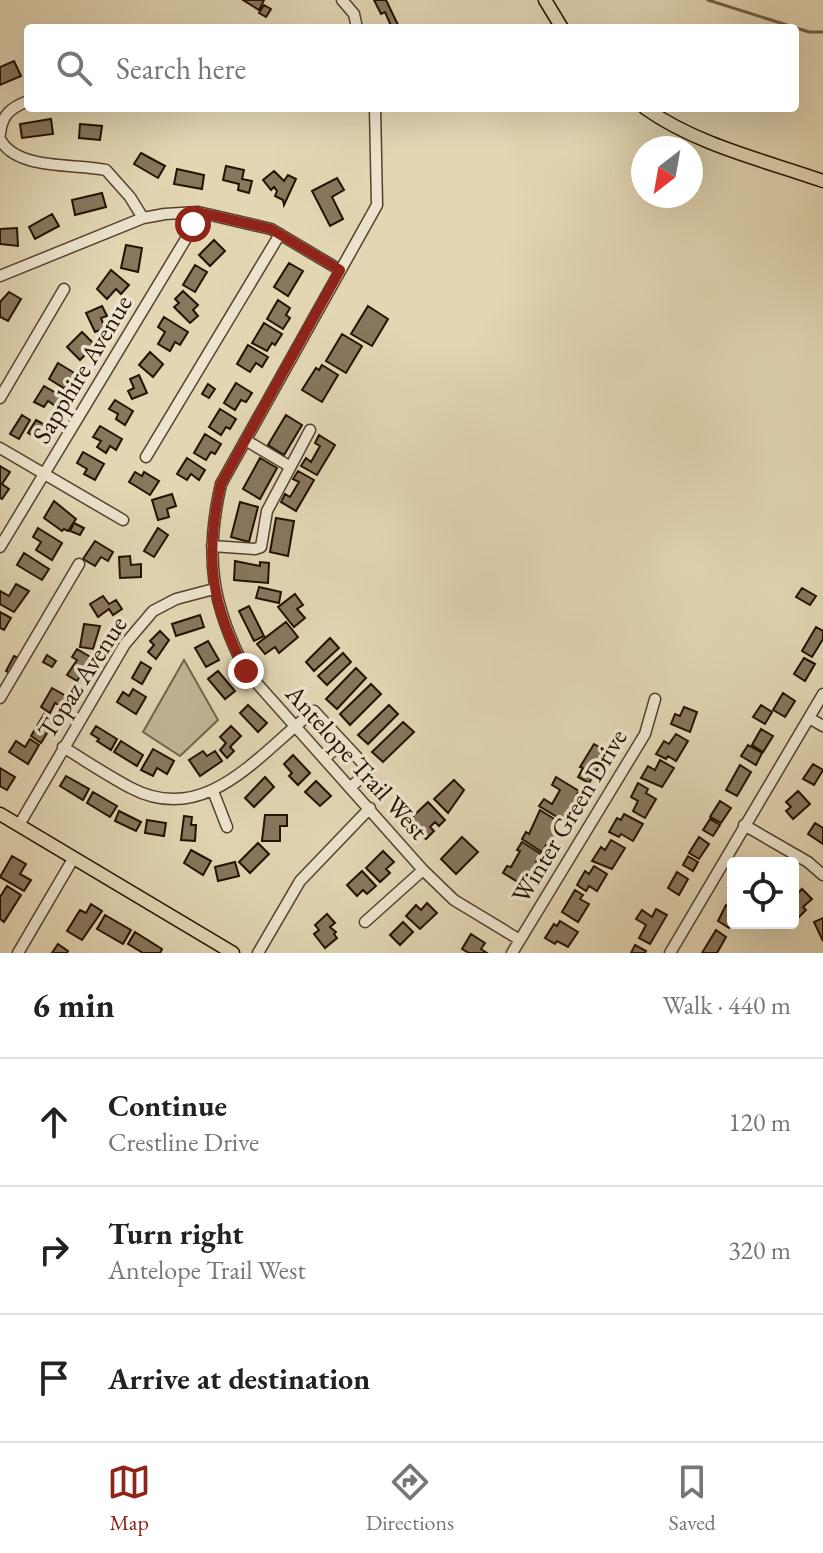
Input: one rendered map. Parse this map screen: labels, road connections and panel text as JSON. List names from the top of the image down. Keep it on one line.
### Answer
{"streets":{"street":["Sapphire Avenue","Topaz Avenue","Antelope Trail West","Winter Green Drive"]},"crossings":[["Topaz Avenue","Antelope Trail West"],["Antelope Trail West","Winter Green Drive"]],"north":"bottom left","page":{"search":"Search here","heading":["6 min","Walk · 440 m"],"list":[["Continue","Crestline Drive","120 m"],["Turn right","Antelope Trail West","320 m"],"Arrive at destination"],"nav":["Map","Directions","Saved"]}}
